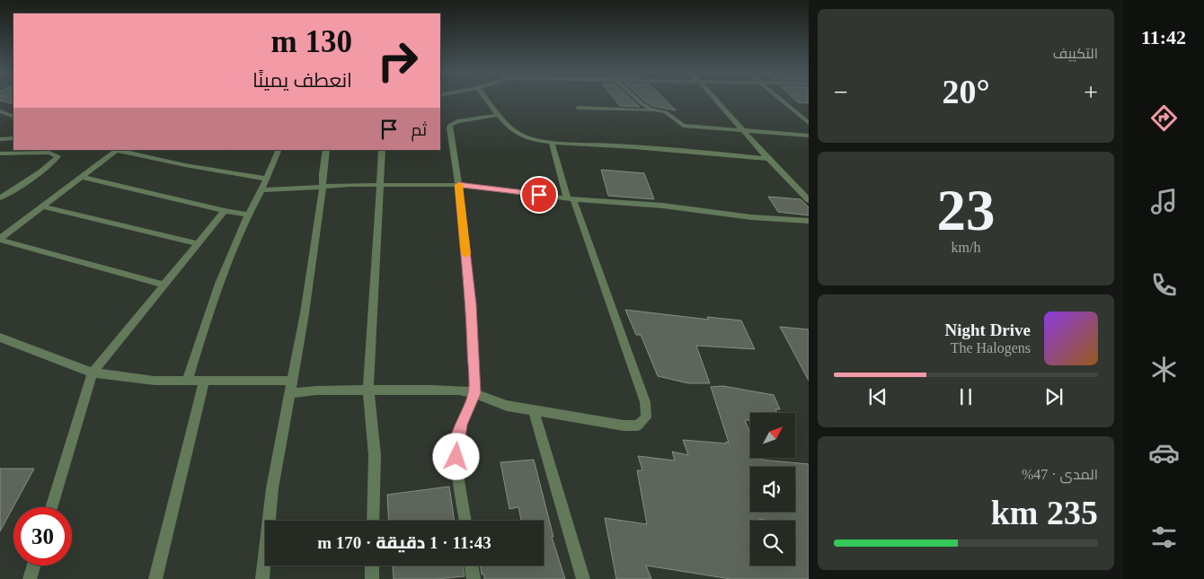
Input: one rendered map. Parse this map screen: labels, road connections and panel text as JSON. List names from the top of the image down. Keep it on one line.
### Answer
{"north":"top right","page":{"tabs":"11:42","tile":["التكييف",["23","km/h"],["المدى · 47%","235 km"]],"turn":["130 m","انعطف يمينًا"],"heat":["−","20°","+"],"then":"ثم","song":["Night Drive","The Halogens"],"limit":"30","trip":"11:43 · 1 دقيقة · 170 m"}}
